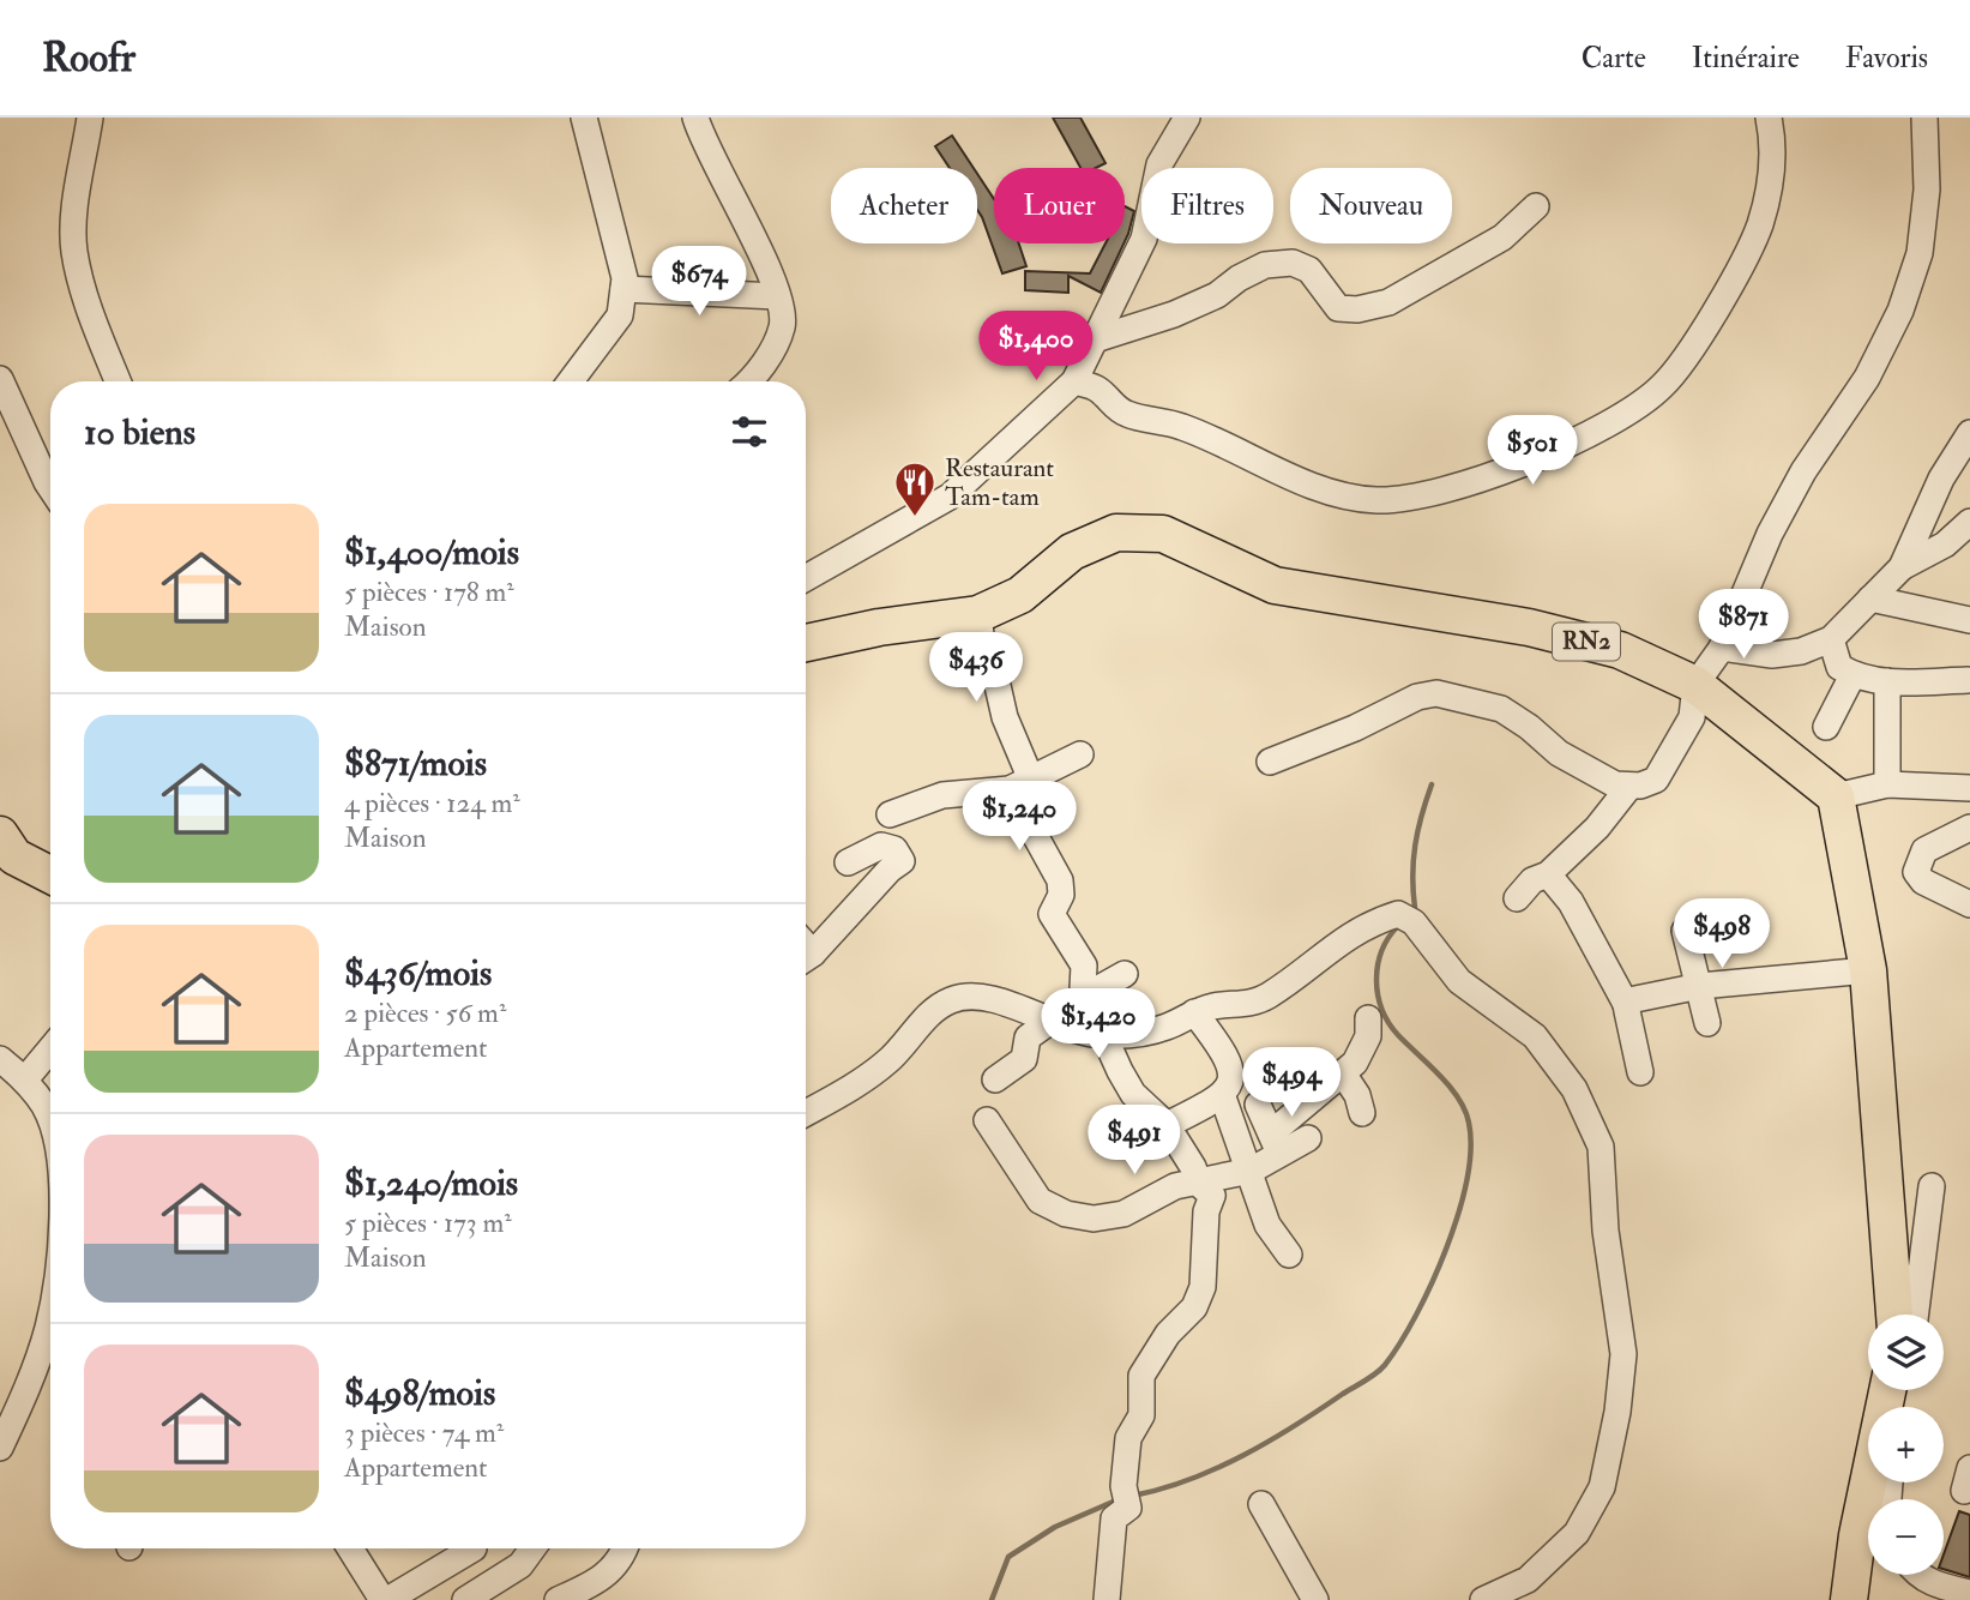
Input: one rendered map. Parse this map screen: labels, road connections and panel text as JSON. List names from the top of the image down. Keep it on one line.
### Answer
{"streets":{"highway":["RN2"]},"places":{"restaurant":["Restaurant Tam-tam"]},"page":{"header":"Roofr","nav":["Carte","Itinéraire","Favoris"],"chip":["Acheter","Louer","Filtres","Nouveau"],"price":["$674","$1,400","$501","$871","$436","$1,240","$498","$1,420","$494","$491"],"heading":"10 biens","list":[{"name":"$1,400/mois","note":"5 pièces · 178 m² · Maison"},{"name":"$871/mois","note":"4 pièces · 124 m² · Maison"},{"name":"$436/mois","note":"2 pièces · 56 m² · Appartement"},{"name":"$1,240/mois","note":"5 pièces · 173 m² · Maison"},{"name":"$498/mois","note":"3 pièces · 74 m² · Appartement"}],"map_buttons":["+","−"]}}
